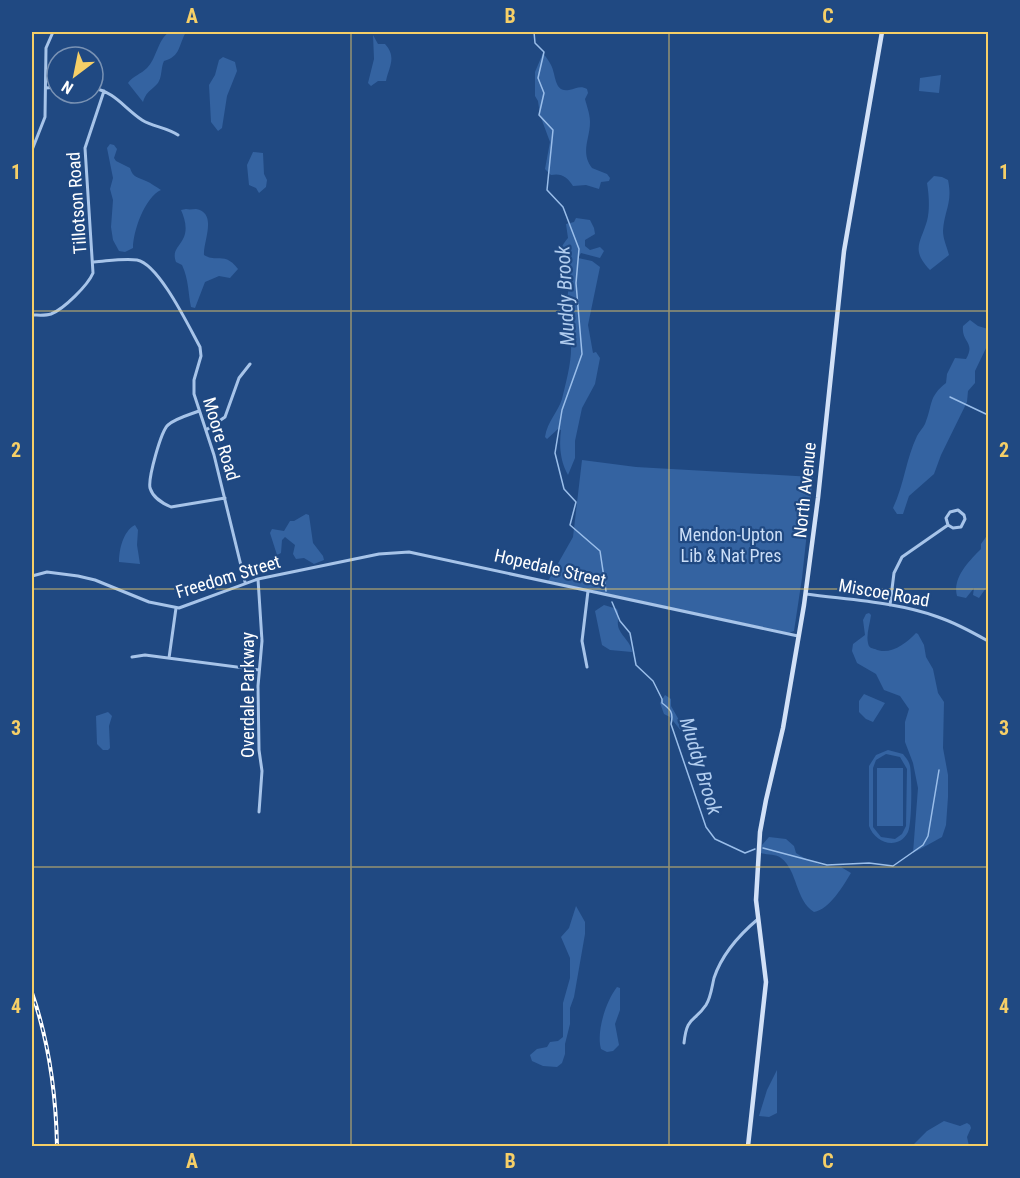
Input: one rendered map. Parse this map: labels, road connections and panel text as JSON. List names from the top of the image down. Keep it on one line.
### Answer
{"streets":{"main road":["North Avenue"],"street":["Tillotson Road","Moore Road","Hopedale Street","Freedom Street","Miscoe Road","Overdale Parkway"]},"crossings":[["Tillotson Road","Moore Road"],["Moore Road","Freedom Street"],["North Avenue","Hopedale Street"],["North Avenue","Miscoe Road"],["Hopedale Street","Freedom Street"],["Freedom Street","Overdale Parkway"]],"water":["Muddy Brook"],"parks":["Mendon-Upton Lib & Nat Pres"],"north":"bottom left","grid":{"columns":["A","B","C"],"rows":["1","2","3","4"]}}
